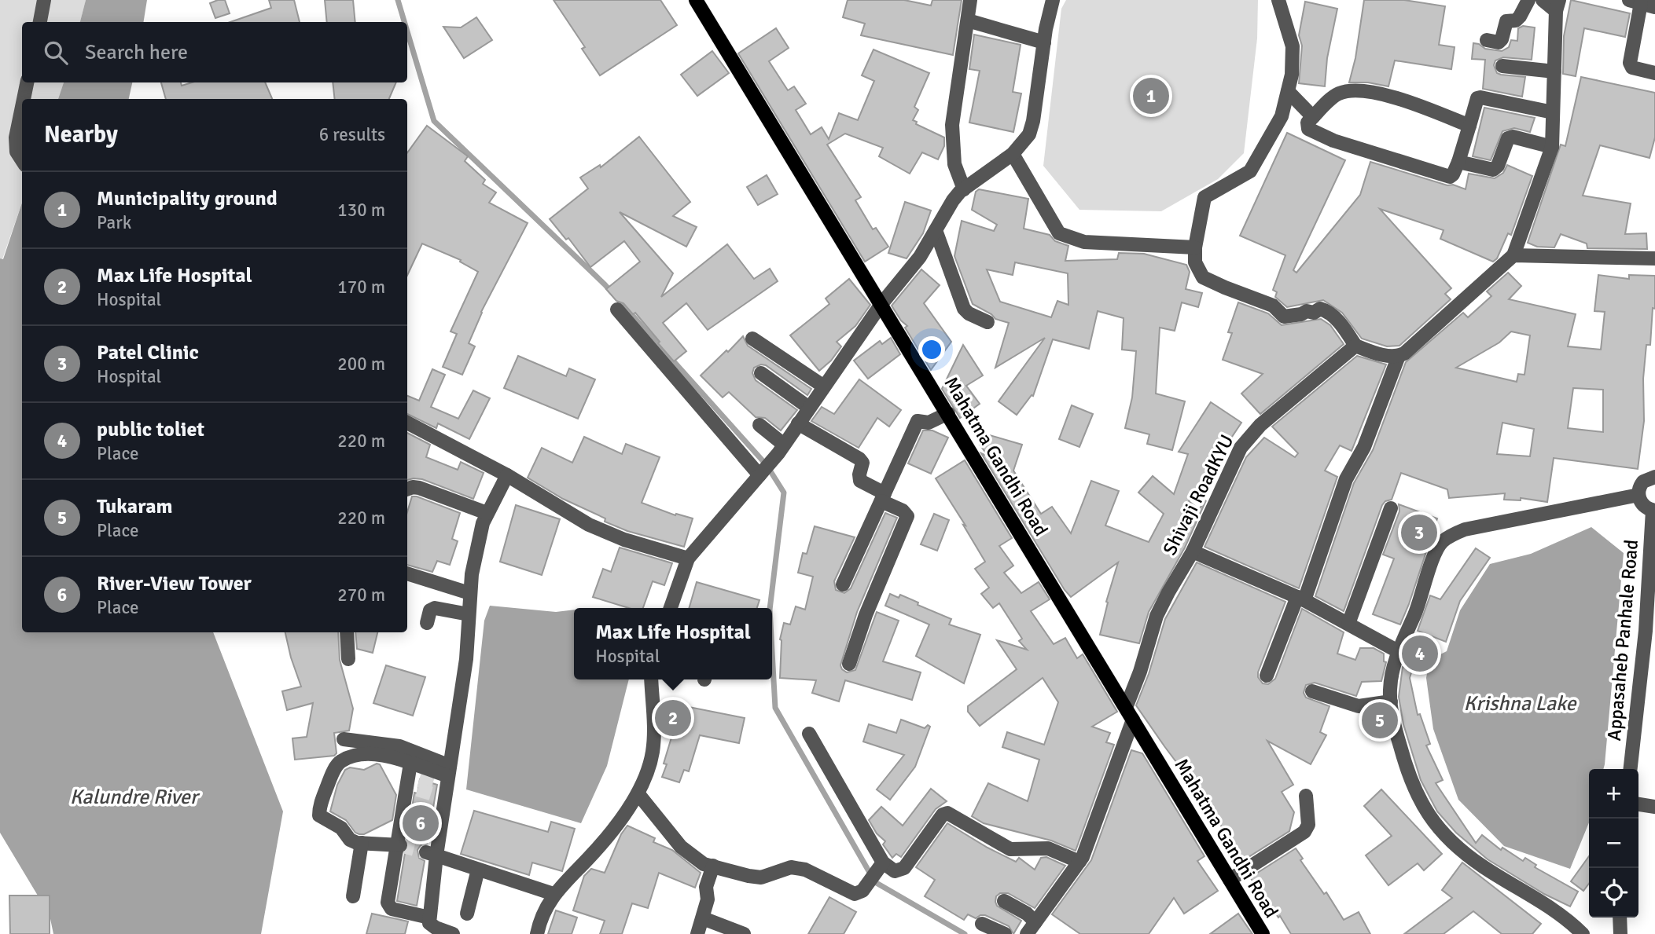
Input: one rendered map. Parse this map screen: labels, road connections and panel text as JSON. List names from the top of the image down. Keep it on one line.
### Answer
{"streets":{"main road":["Mahatma Gandhi Road"],"street":["Shivaji RoadKYU","Appasaheb Panhale Road"]},"crossings":[["Mahatma Gandhi Road","Shivaji RoadKYU"]],"water":["Krishna Lake","Kalundre River"],"page":{"search":"Search here","pins":["1","3","4","2","5","6"],"heading":["Nearby","6 results"],"list":[{"mark":"1","name":"Municipality ground","note":"Park","value":"130 m"},{"mark":"2","name":"Max Life Hospital","note":"Hospital","value":"170 m"},{"mark":"3","name":"Patel Clinic","note":"Hospital","value":"200 m"},{"mark":"4","name":"public toliet","note":"Place","value":"220 m"},{"mark":"5","name":"Tukaram","note":"Place","value":"220 m"},{"mark":"6","name":"River-View Tower","note":"Place","value":"270 m"}],"popup":["Max Life Hospital","Hospital"],"map_buttons":["+","−"]}}
